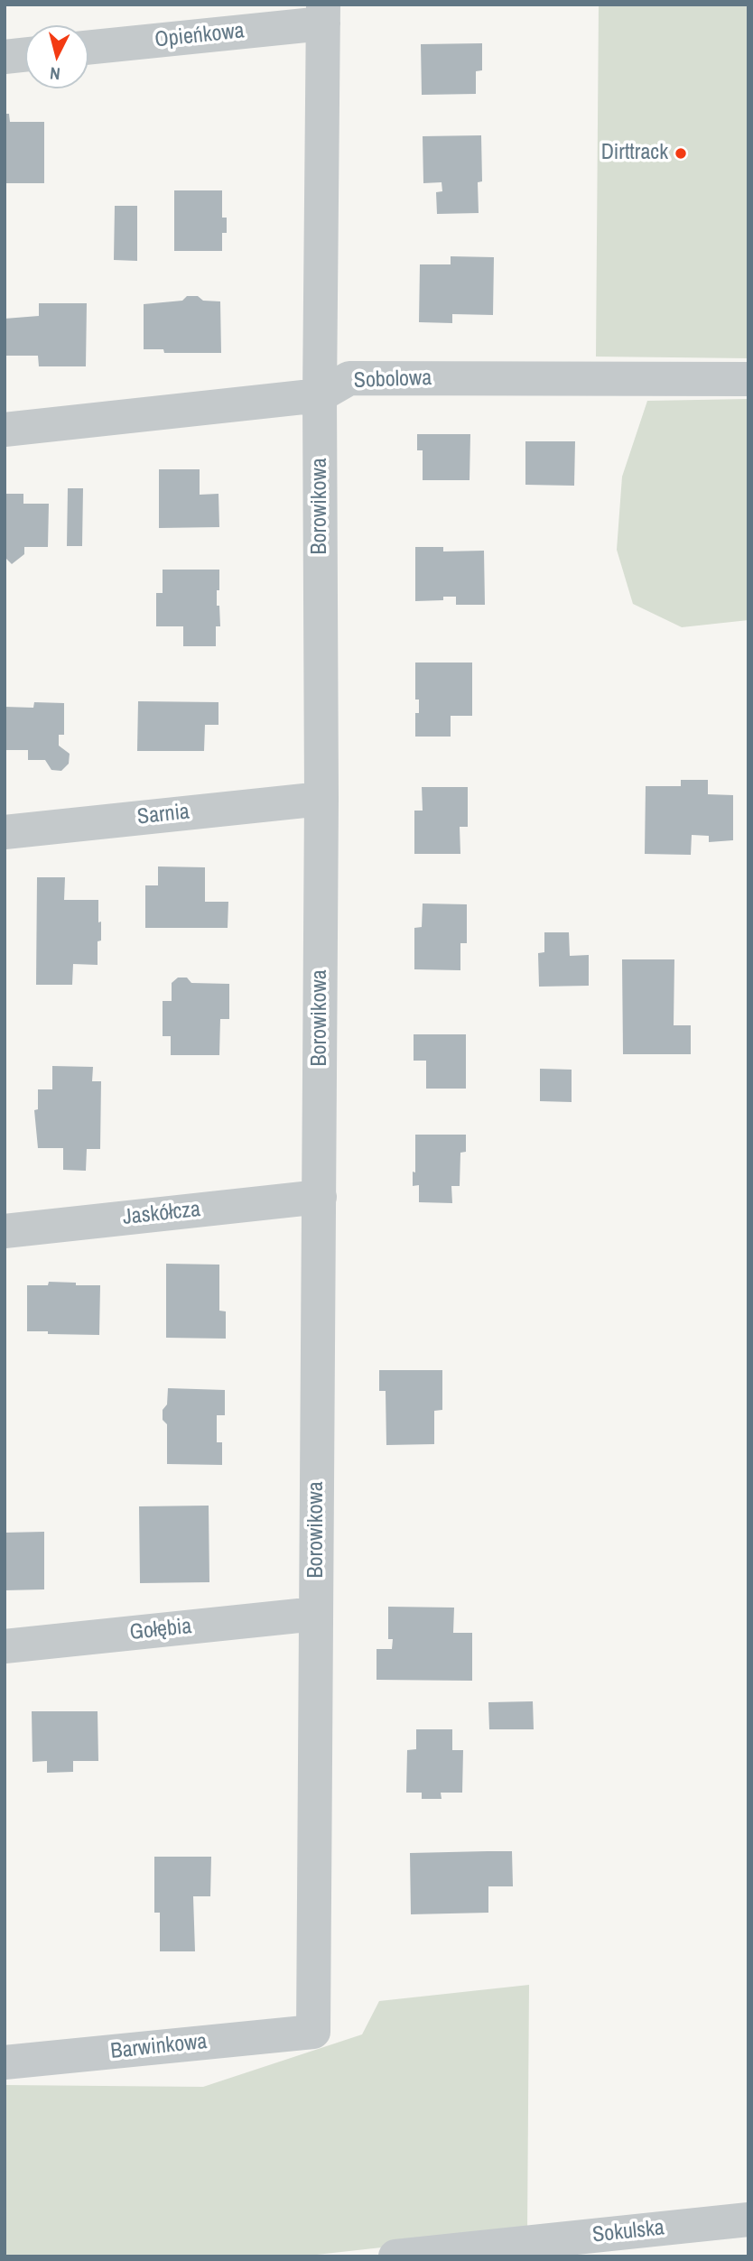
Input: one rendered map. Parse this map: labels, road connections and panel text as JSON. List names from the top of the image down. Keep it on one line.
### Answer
{"streets":{"street":["Opieńkowa","Sobolowa","Borowikowa","Sarnia","Jaskółcza","Gołębia","Barwinkowa","Sokulska"]},"crossings":[["Opieńkowa","Borowikowa"],["Sobolowa","Borowikowa"],["Borowikowa","Sarnia"],["Borowikowa","Jaskółcza"],["Borowikowa","Gołębia"],["Borowikowa","Barwinkowa"]],"places":["Dirttrack"],"north":"bottom"}
